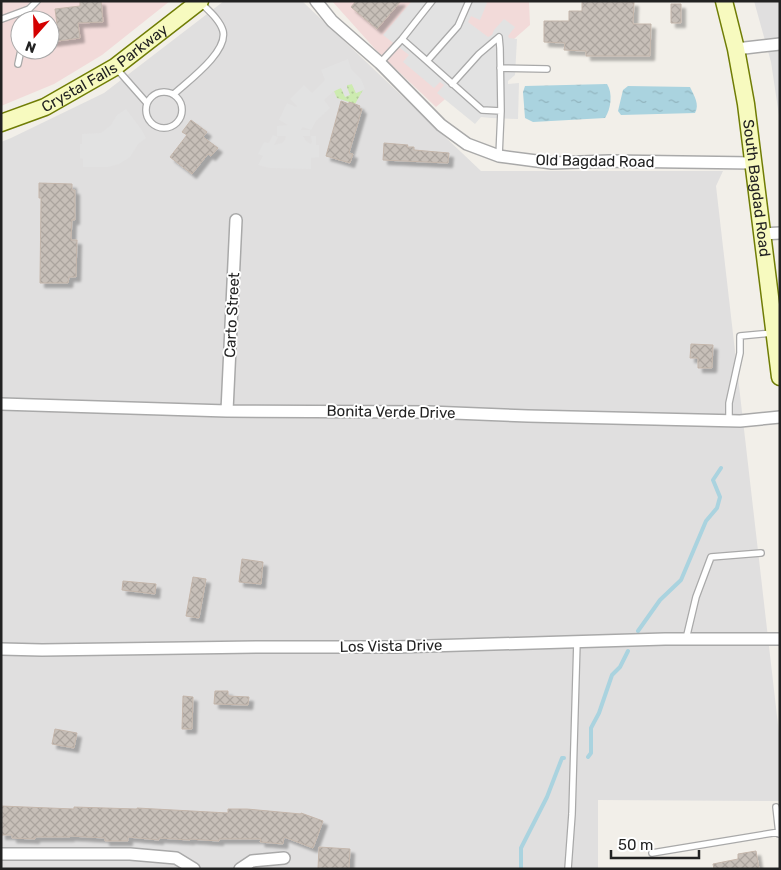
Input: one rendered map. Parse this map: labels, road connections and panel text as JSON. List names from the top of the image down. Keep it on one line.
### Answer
{"streets":{"main road":["Crystal Falls Parkway","South Bagdad Road"],"street":["Old Bagdad Road","Carto Street","Bonita Verde Drive","Los Vista Drive"]},"crossings":[["Old Bagdad Road","South Bagdad Road"],["Carto Street","Bonita Verde Drive"]],"scale_bar":"50 m","north":"bottom"}
